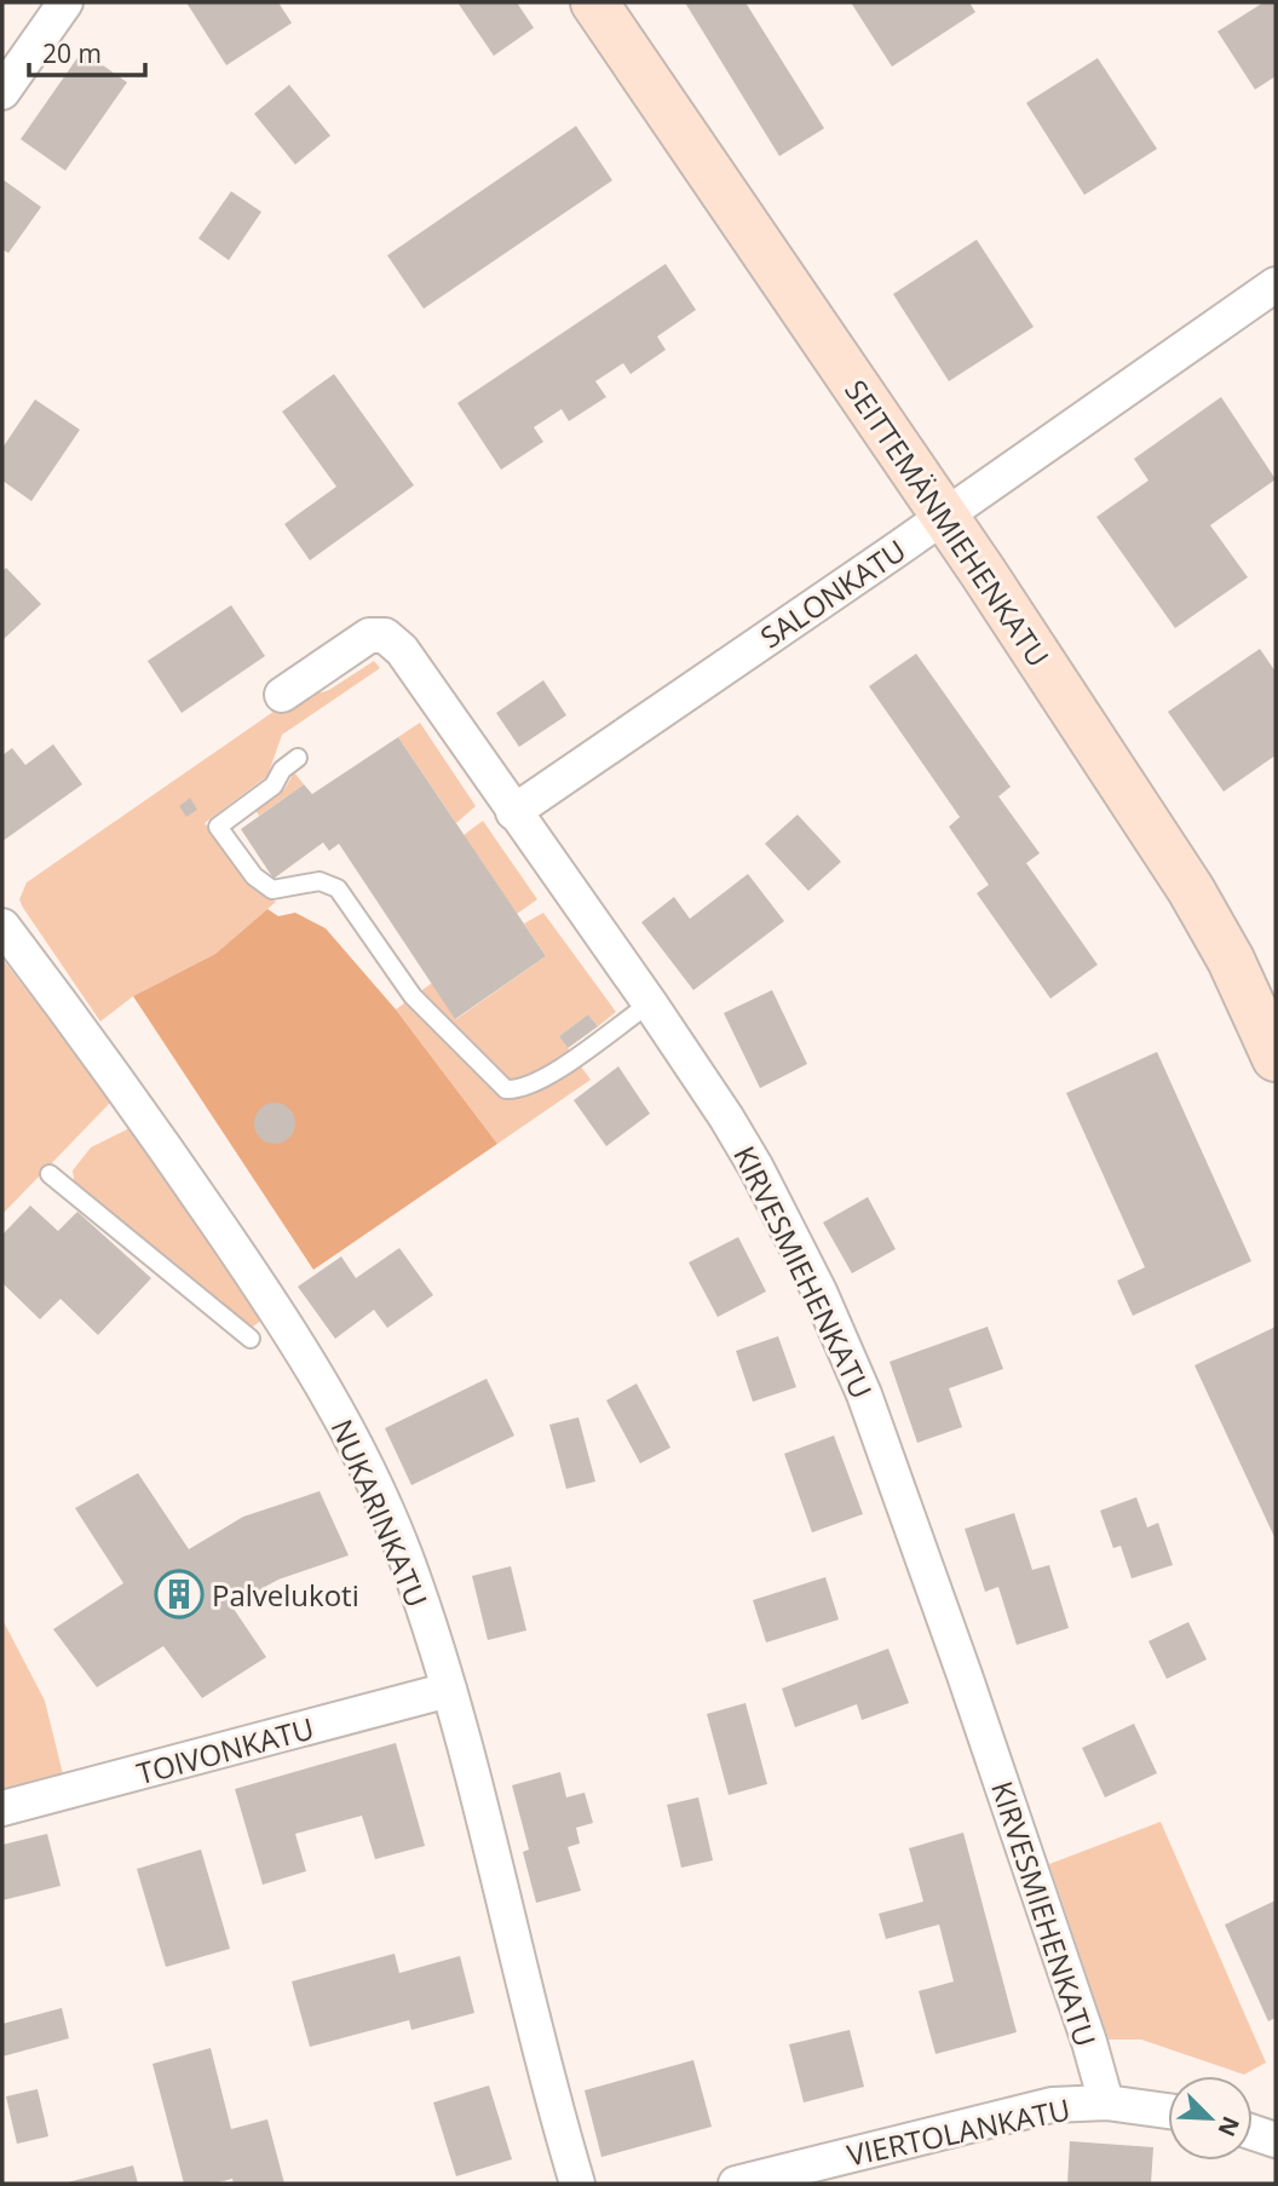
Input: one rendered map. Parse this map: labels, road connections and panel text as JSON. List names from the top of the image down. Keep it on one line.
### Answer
{"streets":{"street":["SEITTEMÄNMIEHENKATU","SALONKATU","KIRVESMIEHENKATU","NUKARINKATU","TOIVONKATU","VIERTOLANKATU"]},"crossings":[["SEITTEMÄNMIEHENKATU","SALONKATU"],["SALONKATU","KIRVESMIEHENKATU"],["KIRVESMIEHENKATU","VIERTOLANKATU"],["NUKARINKATU","TOIVONKATU"]],"places":{"building":["Palvelukoti"]},"scale_bar":"20 m","north":"bottom right"}
